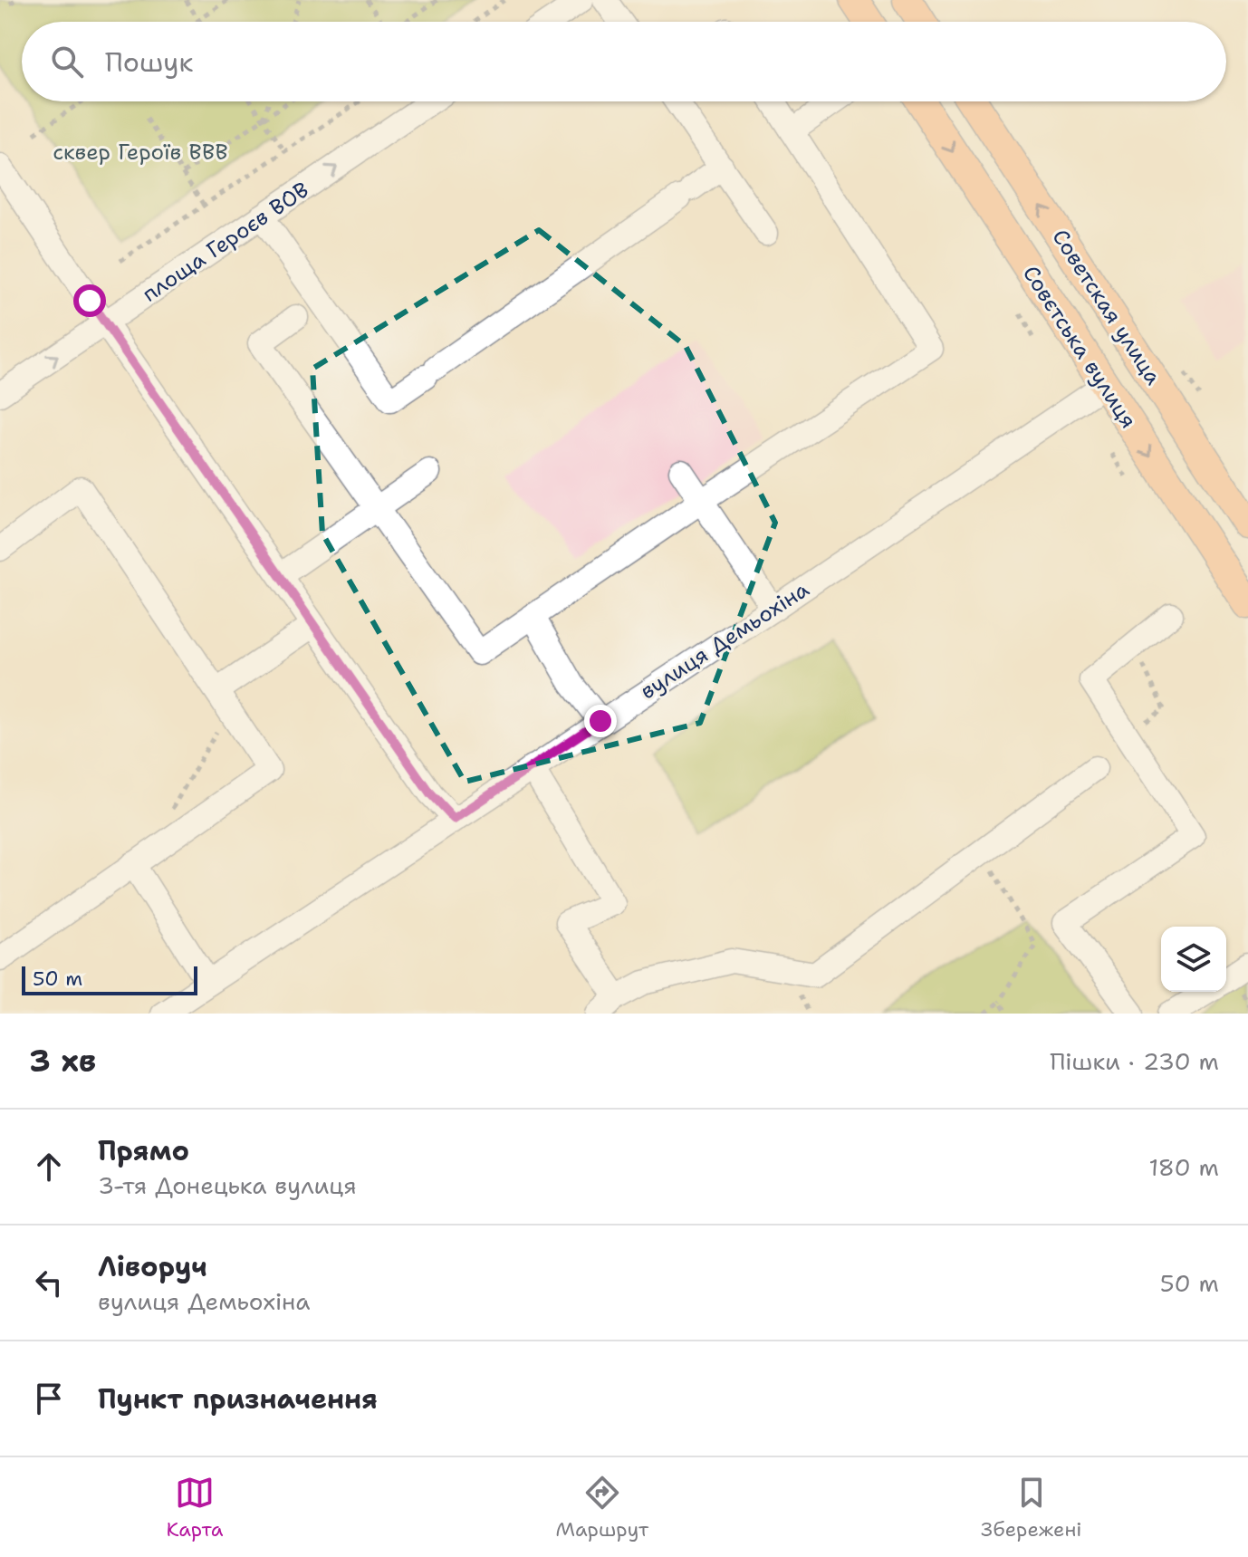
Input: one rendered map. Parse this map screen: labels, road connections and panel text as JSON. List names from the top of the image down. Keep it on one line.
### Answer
{"streets":{"main road":["Советская улица","Совєтська вулиця"],"street":["площа Героєв ВОВ","вулиця Демьохіна"]},"crossings":[["Совєтська вулиця","вулиця Демьохіна"]],"one_way":["площа Героєв ВОВ","Советская улица","Совєтська вулиця"],"parks":["сквер Героїв ВВВ"],"scale_bar":"50 m","page":{"search":"Пошук","scale":"50 m","heading":["3 хв","Пішки · 230 m"],"list":[["Прямо","3-тя Донецька вулиця","180 m"],["Ліворуч","вулиця Демьохіна","50 m"],"Пункт призначення"],"nav":["Карта","Маршрут","Збережені"]}}
